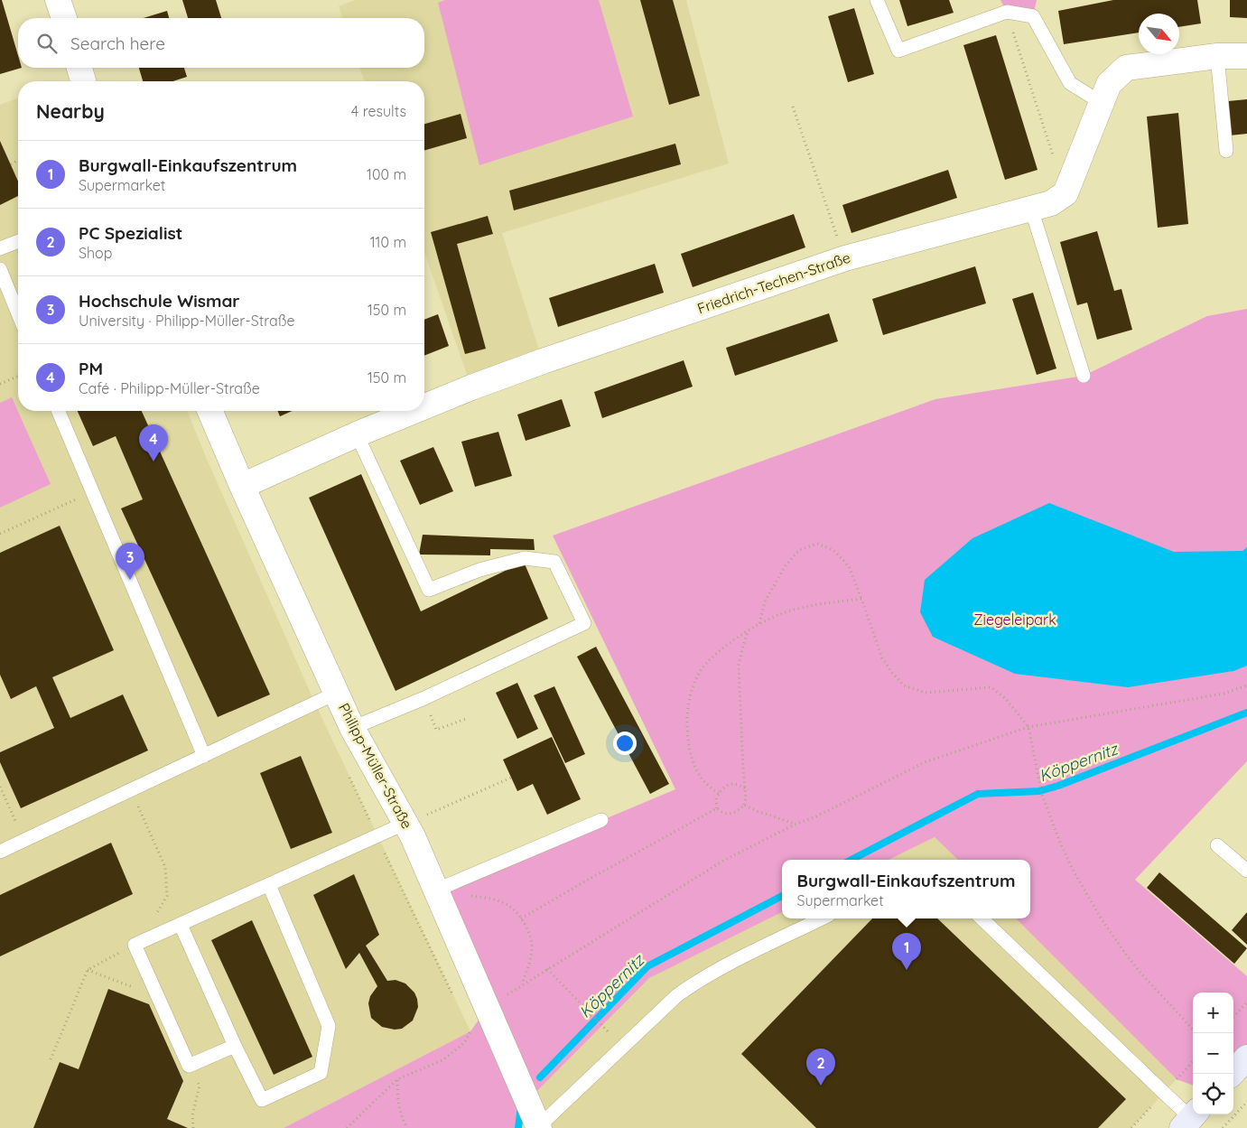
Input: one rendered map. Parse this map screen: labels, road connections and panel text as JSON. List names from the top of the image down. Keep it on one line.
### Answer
{"streets":{"street":["Friedrich-Techen-Straße","Philipp-Müller-Straße"]},"crossings":[["Friedrich-Techen-Straße","Philipp-Müller-Straße"]],"water":["Köppernitz"],"parks":["Ziegeleipark"],"north":"bottom right","page":{"search":"Search here","heading":["Nearby","4 results"],"list":[{"mark":"1","name":"Burgwall-Einkaufszentrum","note":"Supermarket","value":"100 m"},{"mark":"2","name":"PC Spezialist","note":"Shop","value":"110 m"},{"mark":"3","name":"Hochschule Wismar","note":"University · Philipp-Müller-Straße","value":"150 m"},{"mark":"4","name":"PM","note":"Café · Philipp-Müller-Straße","value":"150 m"}],"pins":["4","3","1","2"],"popup":["Burgwall-Einkaufszentrum","Supermarket"],"map_buttons":["+","−"]}}
